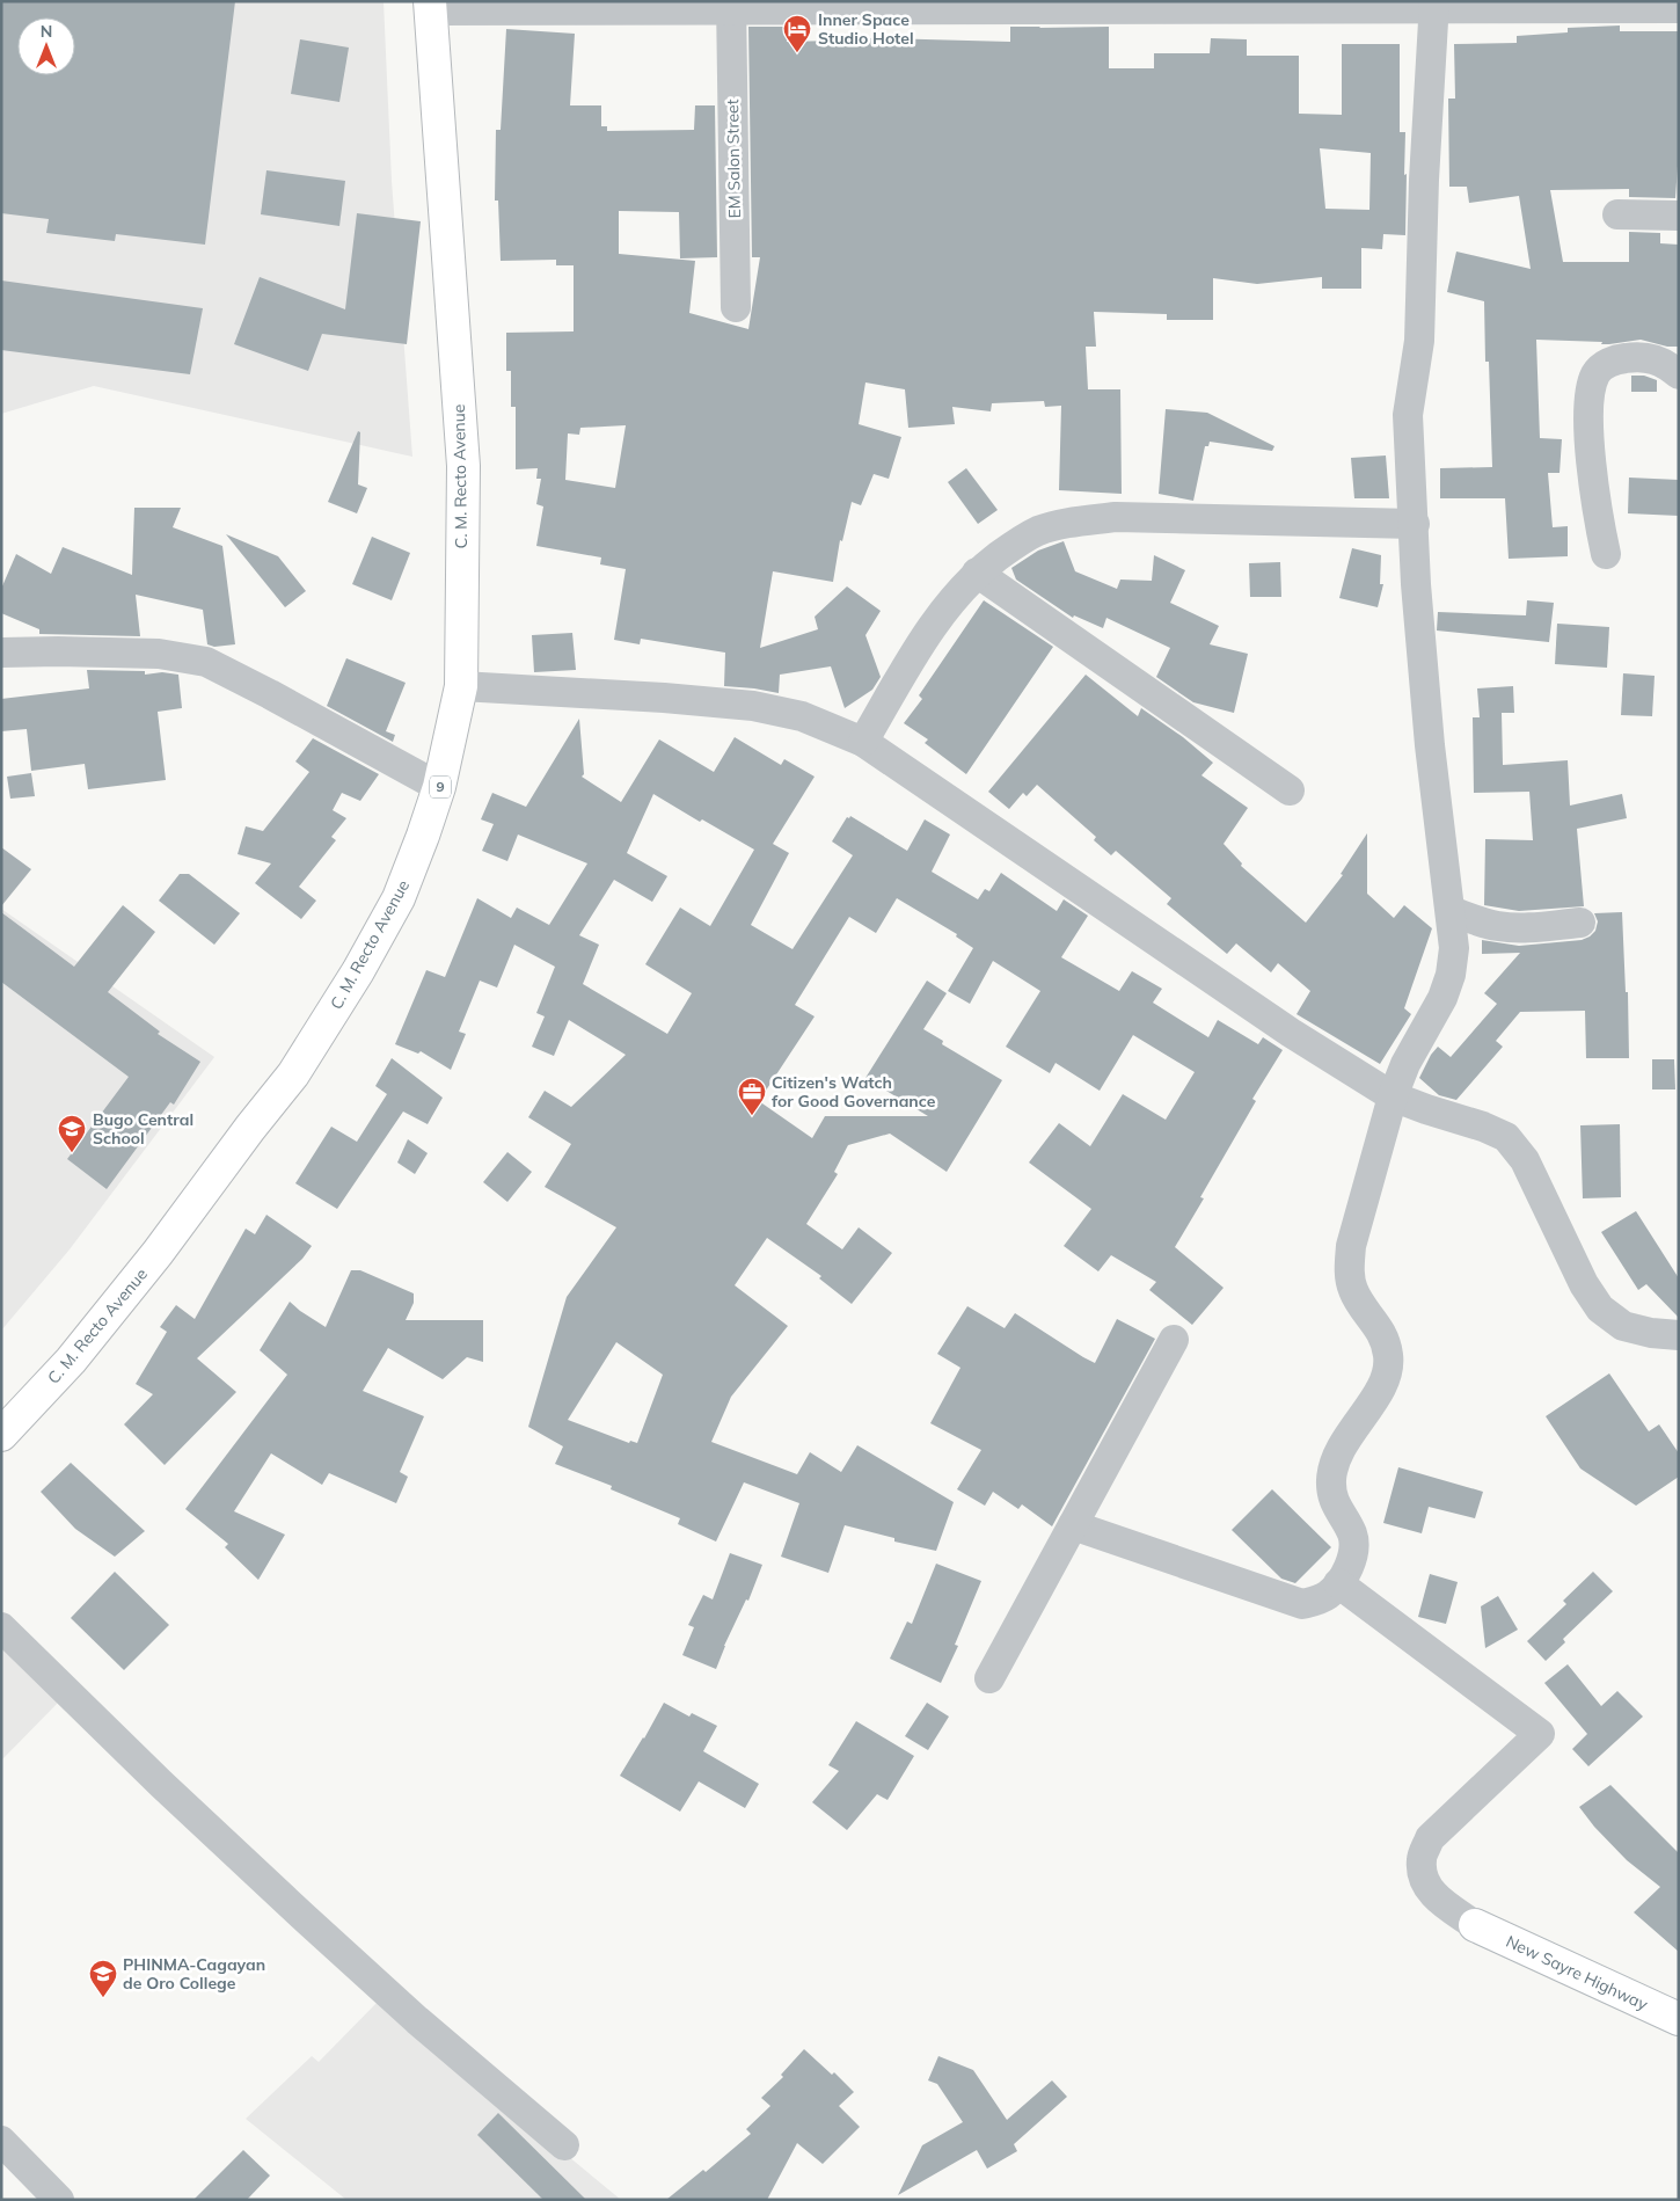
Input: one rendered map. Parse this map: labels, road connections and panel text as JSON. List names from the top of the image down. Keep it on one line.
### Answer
{"streets":{"main road":["C. M. Recto Avenue","9","New Sayre Highway"],"street":["EM Salon Street"]},"places":{"hotel":["Inner Space Studio Hotel"],"office":["Citizen's Watch for Good Governance"],"school or university":["Bugo Central School","PHINMA-Cagayan de Oro College"]},"north":"top"}
